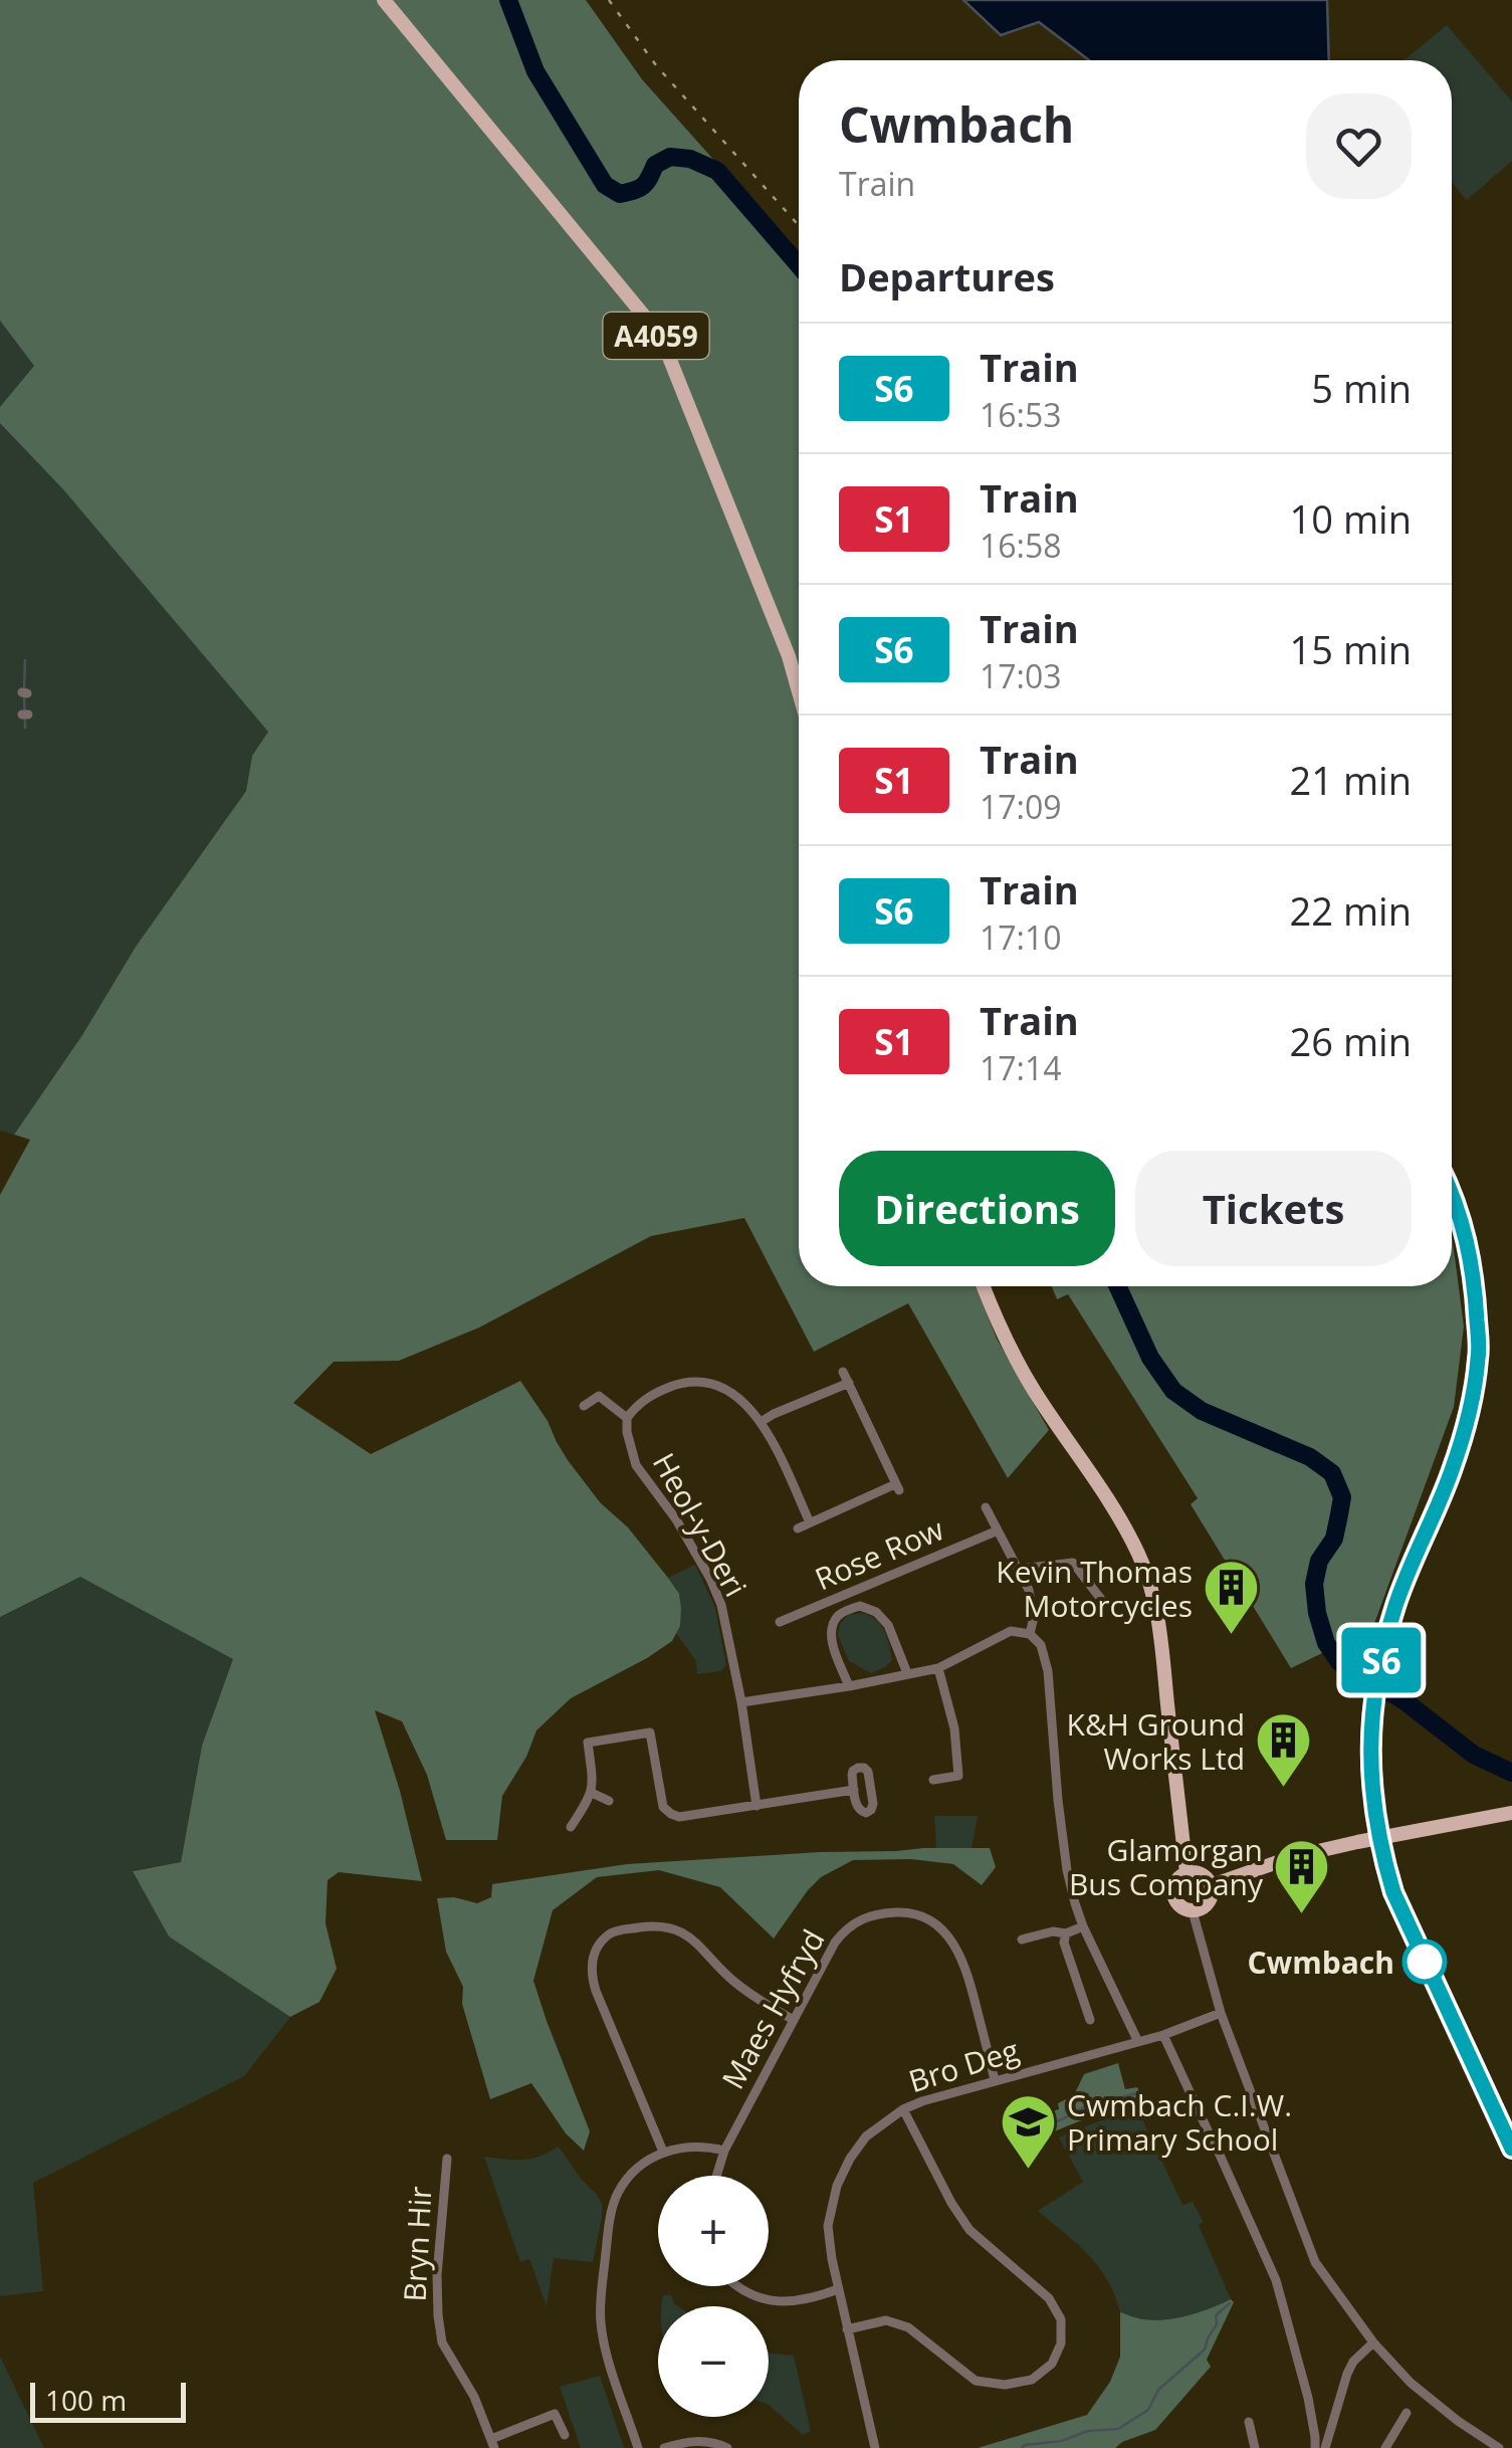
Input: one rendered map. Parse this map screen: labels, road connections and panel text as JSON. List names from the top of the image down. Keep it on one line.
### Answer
{"streets":{"main road":["A4059"],"street":["Heol-y-Deri","Rose Row","Maes Hyfryd","Bro Deg","Bryn Hir"]},"crossings":[["Maes Hyfryd","Bro Deg"]],"places":{"building":["Kevin Thomas Motorcycles","K&H Ground Works Ltd","Glamorgan Bus Company"],"other":["Cwmbach"],"school or university":["Cwmbach C.I.W. Primary School"]},"scale_bar":"100 m","page":{"on_map":"S6","heading":[["Cwmbach","Train"],"Departures"],"list":[{"mark":"S6","name":"Train","note":"16:53","value":"5 min"},{"mark":"S1","name":"Train","note":"16:58","value":"10 min"},{"mark":"S6","name":"Train","note":"17:03","value":"15 min"},{"mark":"S1","name":"Train","note":"17:09","value":"21 min"},{"mark":"S6","name":"Train","note":"17:10","value":"22 min"},{"mark":"S1","name":"Train","note":"17:14","value":"26 min"}],"buttons":["Directions","Tickets"],"map_buttons":["+","−"],"scale":"100 m"}}
